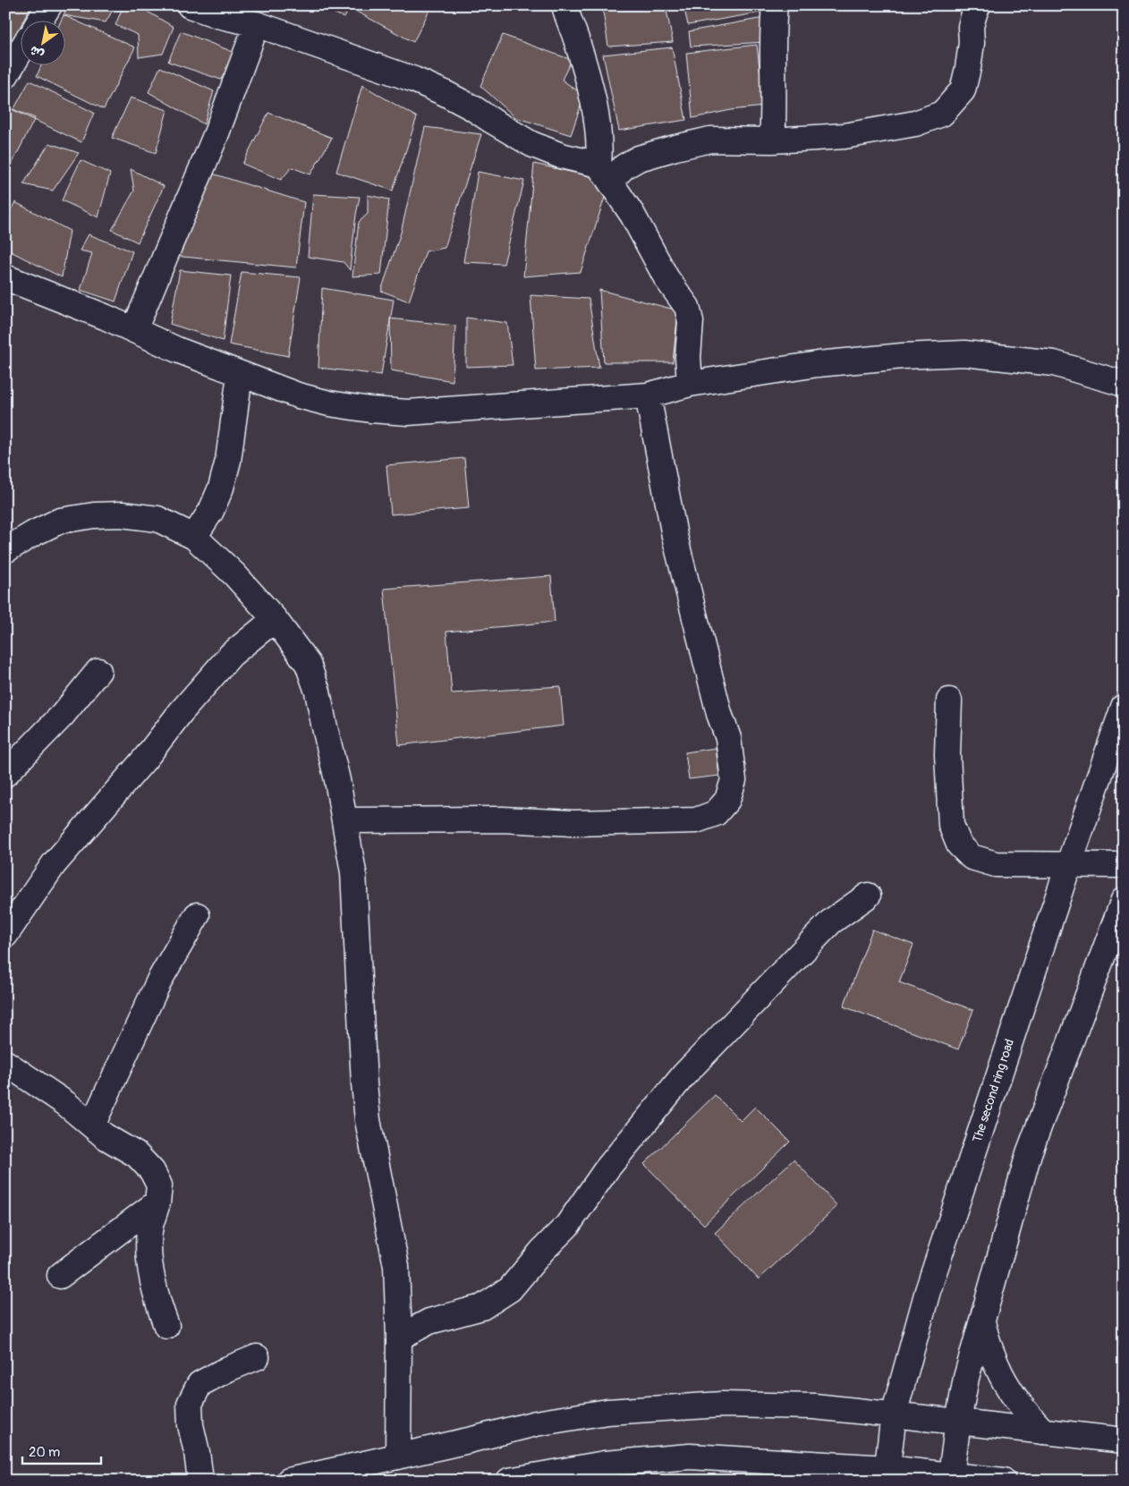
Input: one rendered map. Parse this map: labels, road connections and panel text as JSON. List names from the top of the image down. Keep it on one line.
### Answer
{"streets":{"street":["The second ring road"]},"scale_bar":"20 m","north":"bottom left"}
